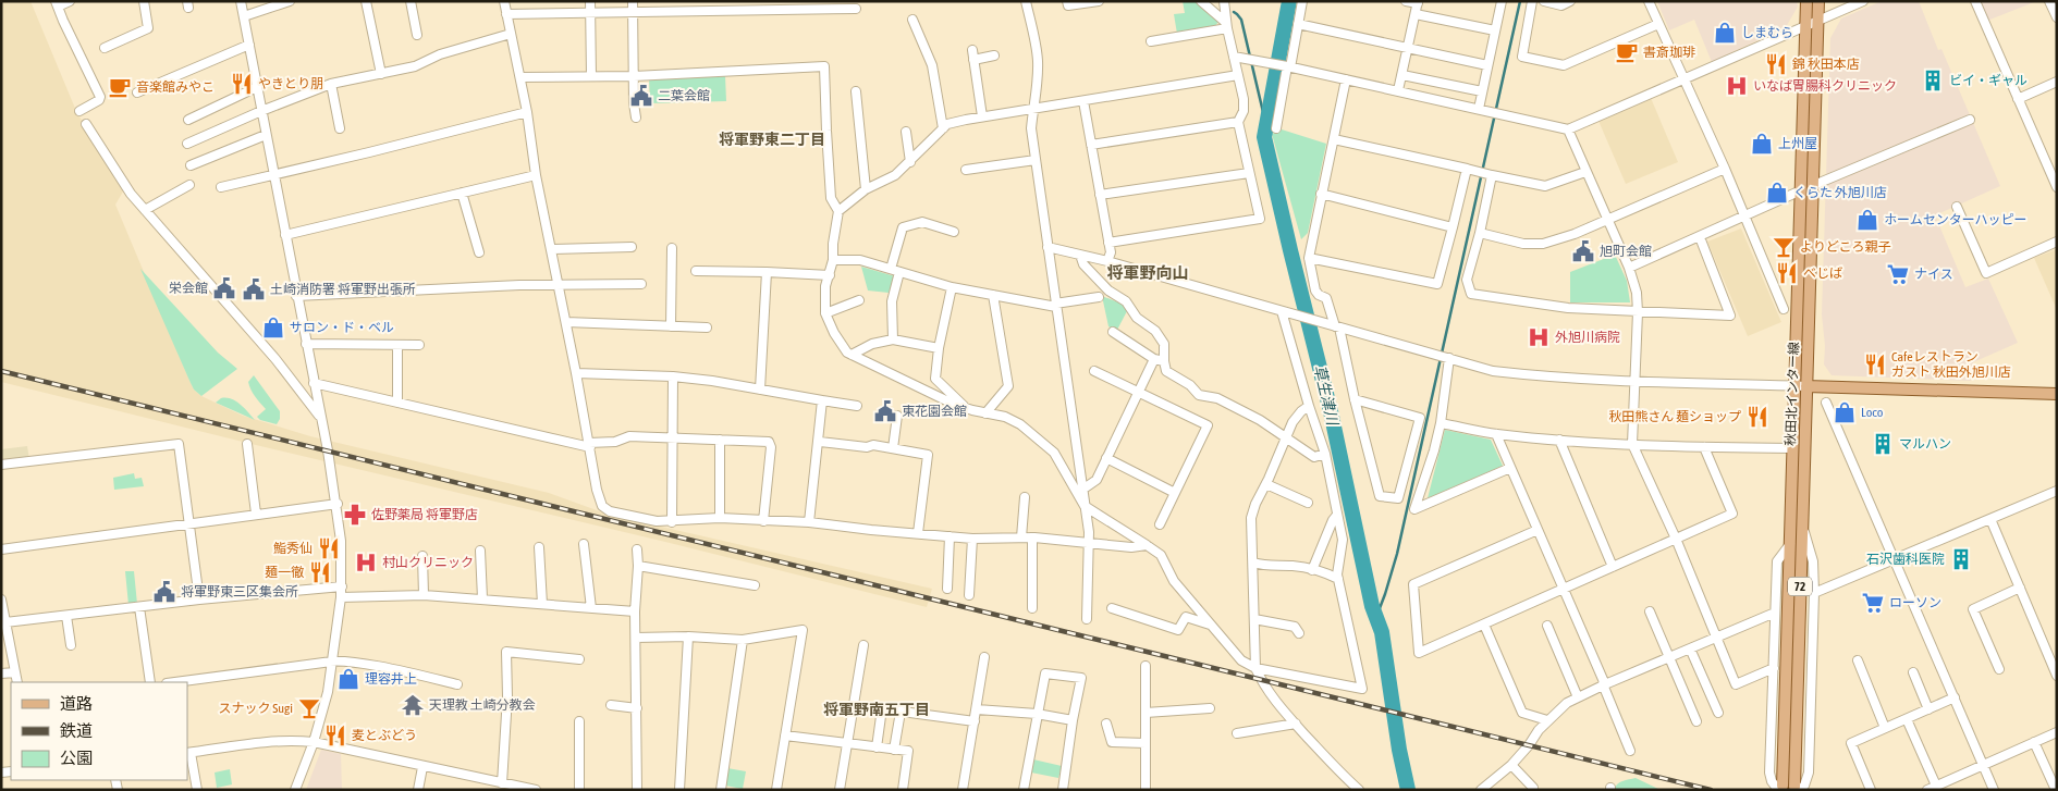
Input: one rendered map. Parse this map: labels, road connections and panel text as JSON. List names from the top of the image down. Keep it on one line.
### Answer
{"streets":{"main road":["秋田北インター線","72"]},"districts":["将軍野東二丁目","将軍野向山","将軍野南五丁目"],"water":["草生津川"],"places":{"shop":["しまむら","上州屋","くらた 外旭川店","ホームセンターハッピー","サロン・ド・ベル","Loco","理容井上"],"cafe":["書斎珈琲","音楽館みやこ"],"restaurant":["錦 秋田本店","やきとり朋","べじば","Cafeレストラン ガスト 秋田外旭川店","秋田熊さん 麺ショップ","鮨秀仙","麺一徹","麦とぶどう"],"building":["ビイ・ギャル","マルハン","石沢歯科医院"],"hospital":["いなば胃腸科クリニック","外旭川病院","村山クリニック"],"public building":["二葉会館","旭町会館","栄会館","土崎消防署 将軍野出張所","東花園会館","将軍野東三区集会所"],"bar":["よりどころ親子","スナック Sugi"],"supermarket":["ナイス","ローソン"],"pharmacy":["佐野薬局 将軍野店"],"temple":["天理教 土崎分教会"]},"legend":["道路","鉄道","公園"]}
